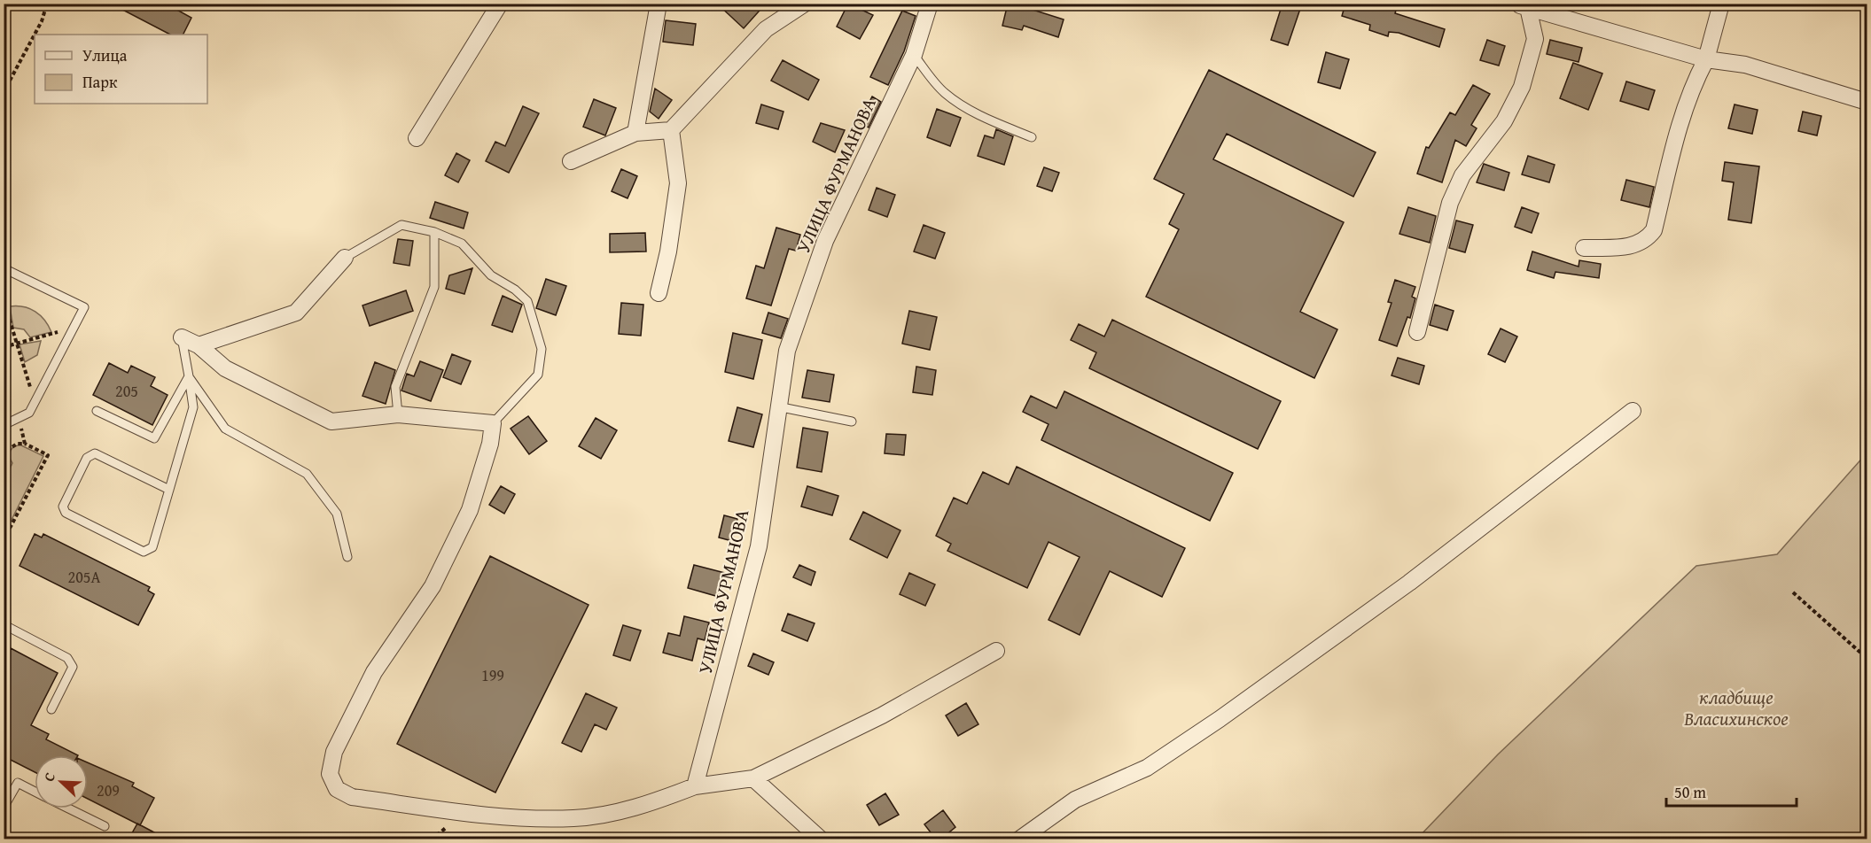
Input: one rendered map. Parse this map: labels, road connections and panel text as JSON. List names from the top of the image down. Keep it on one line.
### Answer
{"streets":{"street":["УЛИЦА ФУРМАНОВА"]},"parks":["кладбище Власихинское"],"house_numbers":["205","205А","199","209"],"legend":["Улица","Парк"],"scale_bar":"50 m","north":"top left"}
